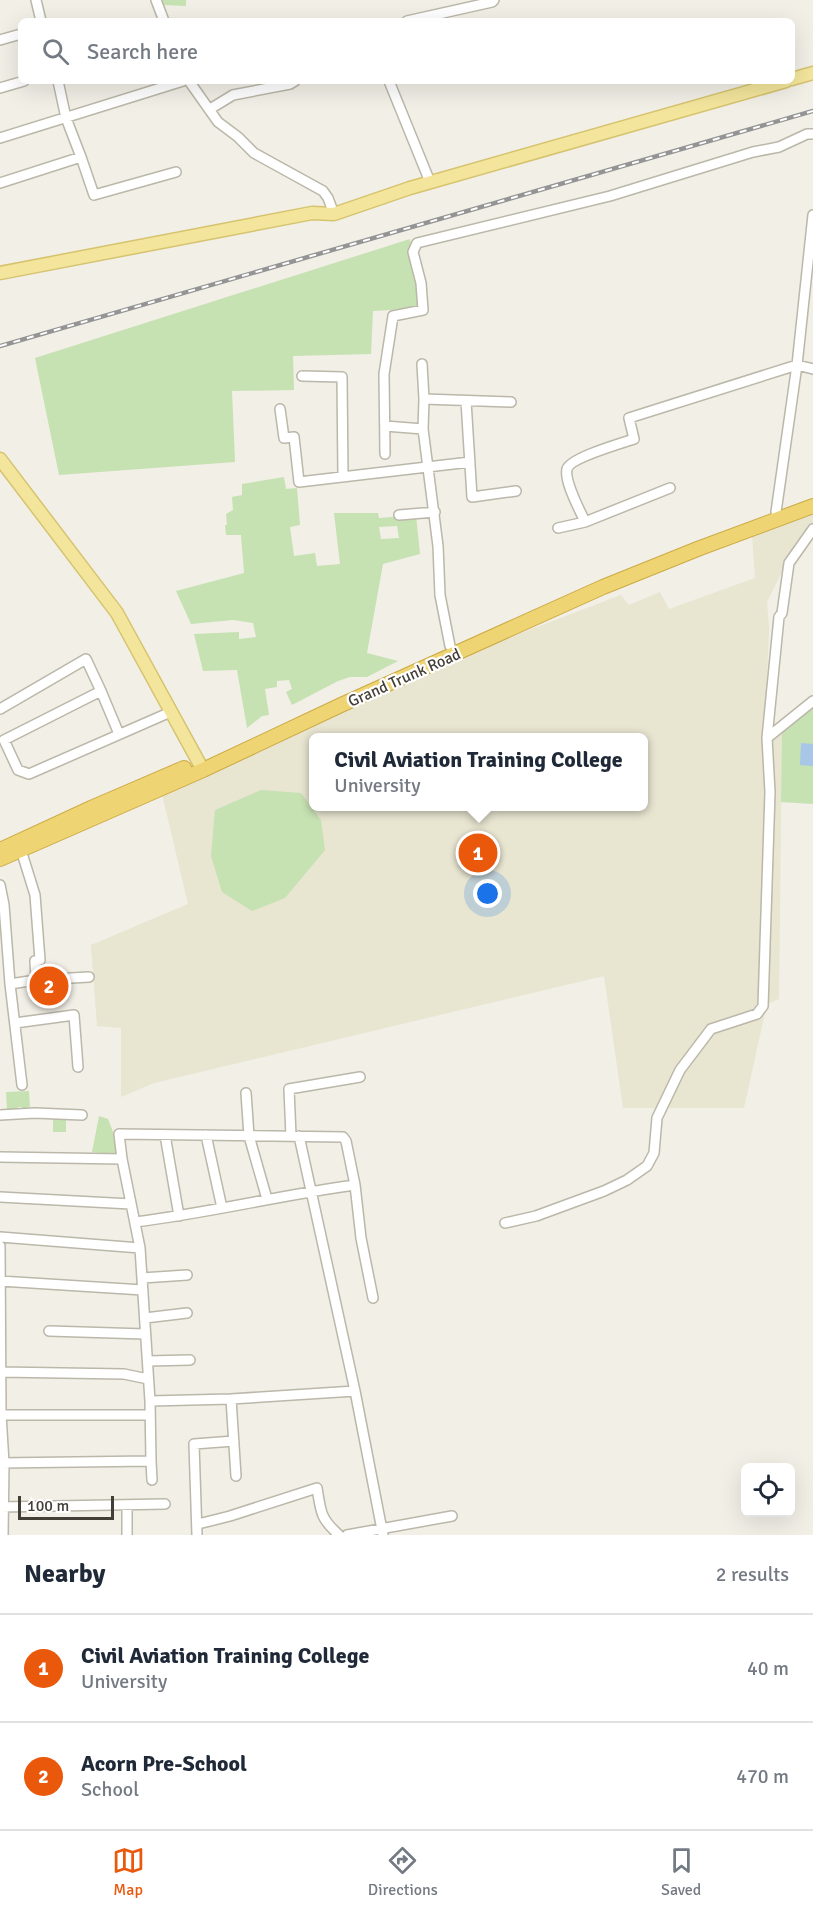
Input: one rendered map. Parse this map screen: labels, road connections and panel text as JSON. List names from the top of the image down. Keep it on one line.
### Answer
{"streets":{"highway":["Grand Trunk Road"]},"scale_bar":"100 m","page":{"search":"Search here","popup":["Civil Aviation Training College","University"],"pins":["1","2"],"scale":"100 m","heading":["Nearby","2 results"],"list":[{"mark":"1","name":"Civil Aviation Training College","note":"University","value":"40 m"},{"mark":"2","name":"Acorn Pre-School","note":"School","value":"470 m"}],"nav":["Map","Directions","Saved"]}}
